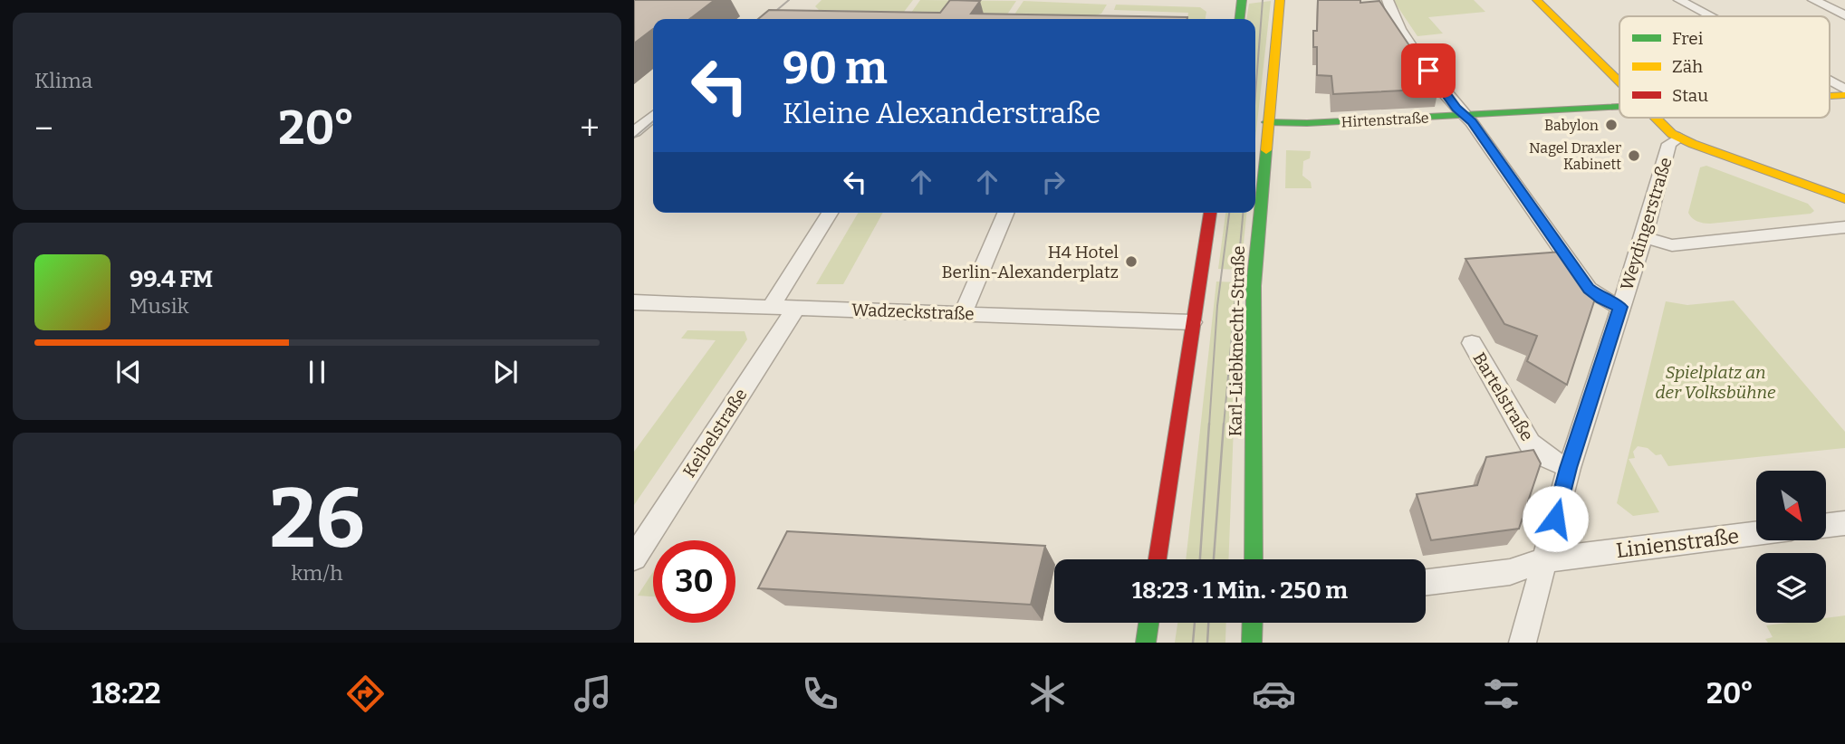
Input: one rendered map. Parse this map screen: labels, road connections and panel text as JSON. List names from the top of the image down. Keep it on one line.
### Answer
{"streets":{"main road":["Hirtenstraße","Karl-Liebknecht-Straße"],"street":["Weydingerstraße","Wadzeckstraße","Bartelstraße","Keibelstraße","Linienstraße"]},"crossings":[["Hirtenstraße","Karl-Liebknecht-Straße"],["Weydingerstraße","Bartelstraße"],["Weydingerstraße","Linienstraße"],["Wadzeckstraße","Karl-Liebknecht-Straße"],["Wadzeckstraße","Keibelstraße"]],"parks":["Spielplatz an der Volksbühne"],"places":["Babylon","Nagel Draxler Kabinett","H4 Hotel Berlin-Alexanderplatz"],"legend":["Frei","Zäh","Stau"],"north":"bottom right","page":{"tile":["Klima",["26","km/h"]],"turn":["90 m","Kleine Alexanderstraße"],"heat":["−","20°","+"],"song":["99.4 FM","Musik"],"limit":"30","trip":"18:23 · 1 Min. · 250 m","tabs":["18:22","20°"]}}
